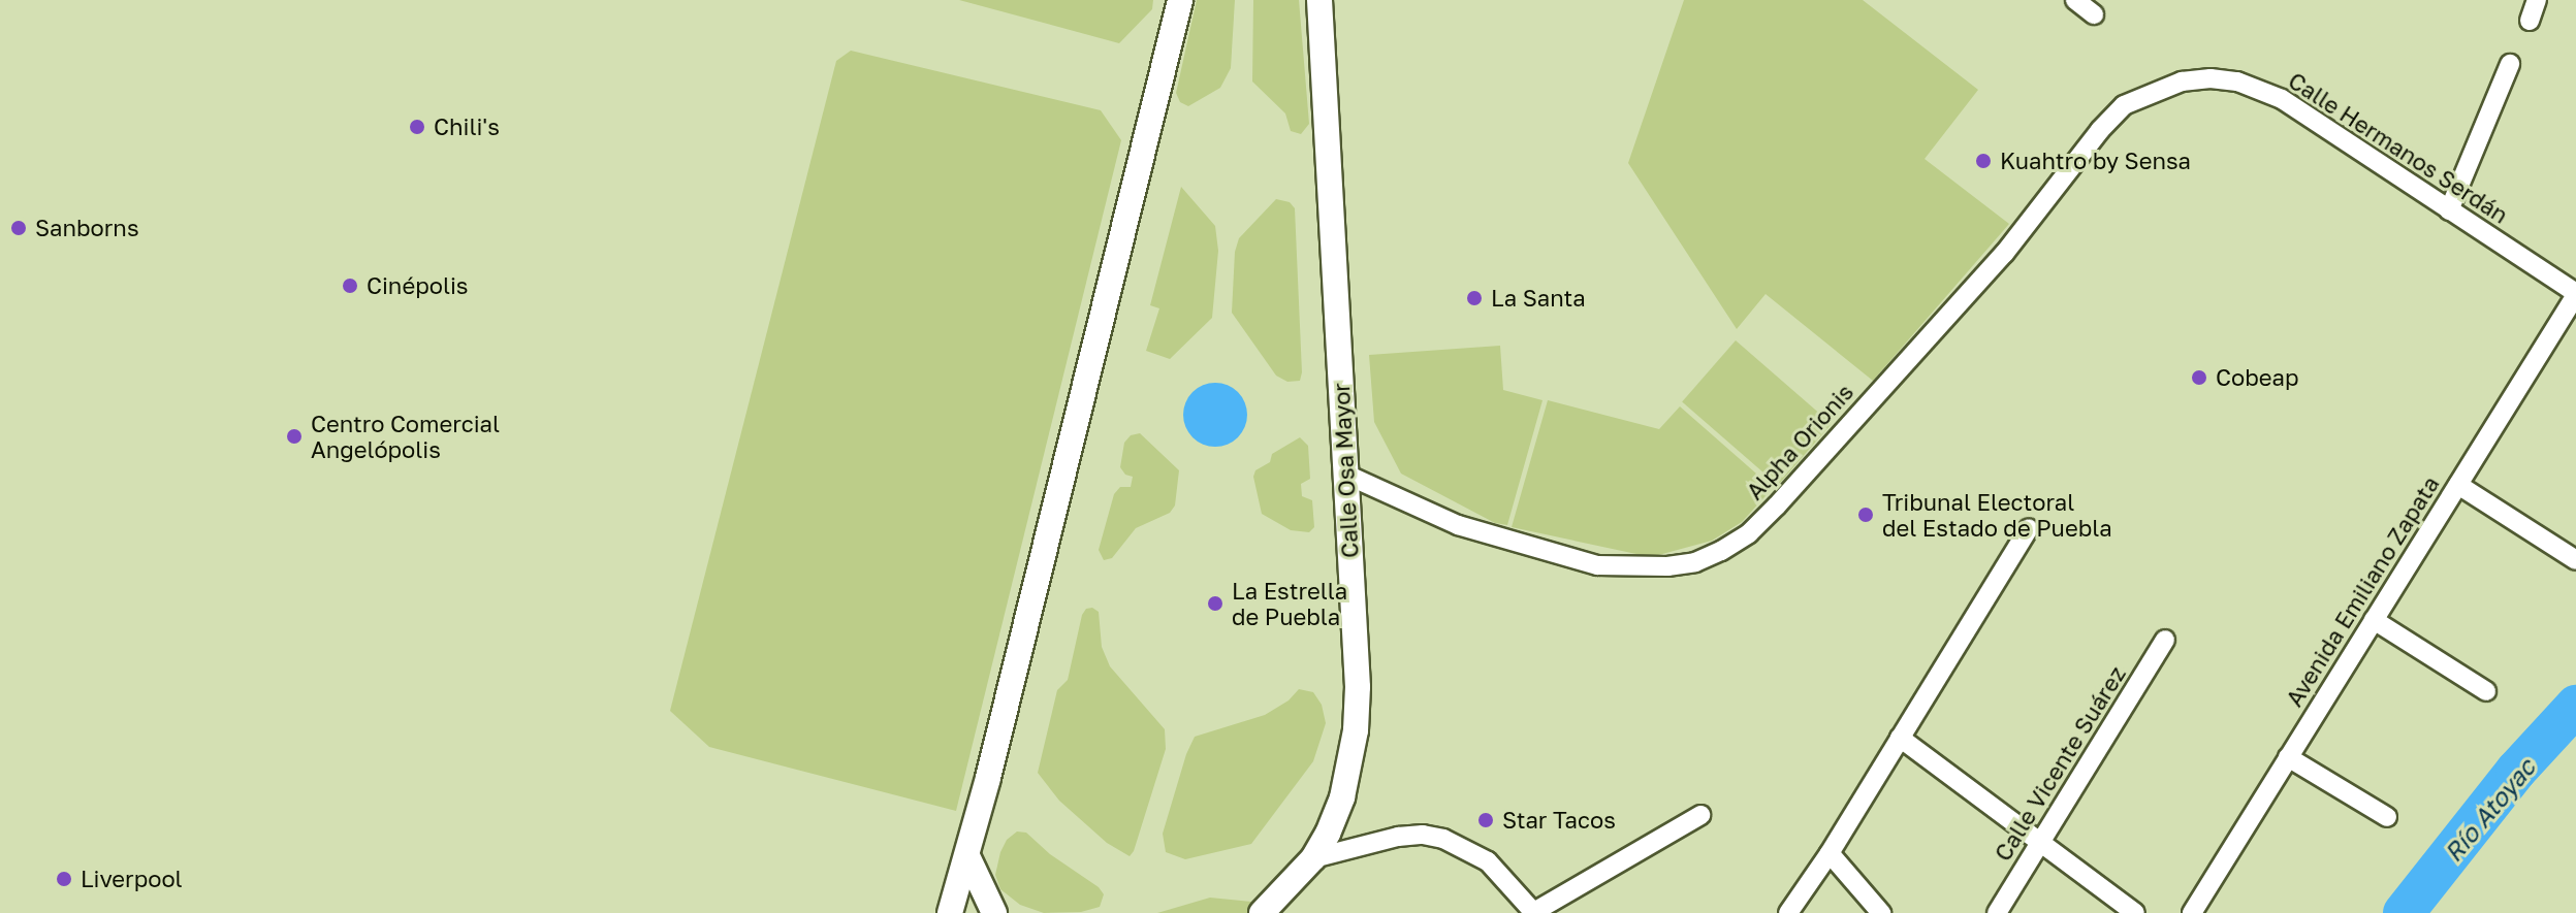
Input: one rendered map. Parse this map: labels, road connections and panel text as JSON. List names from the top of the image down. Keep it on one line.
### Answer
{"streets":{"street":["Calle Hermanos Serdán","Alpha Orionis","Calle Osa Mayor","Avenida Emiliano Zapata","Calle Vicente Suárez"]},"crossings":[["Calle Hermanos Serdán","Alpha Orionis"],["Calle Hermanos Serdán","Avenida Emiliano Zapata"],["Alpha Orionis","Calle Osa Mayor"]],"water":["Río Atoyac"],"places":["Chili's","Kuahtro by Sensa","Sanborns","Cinépolis","La Santa","Cobeap","Centro Comercial Angelópolis","Tribunal Electoral del Estado de Puebla","La Estrella de Puebla","Star Tacos","Liverpool"]}
